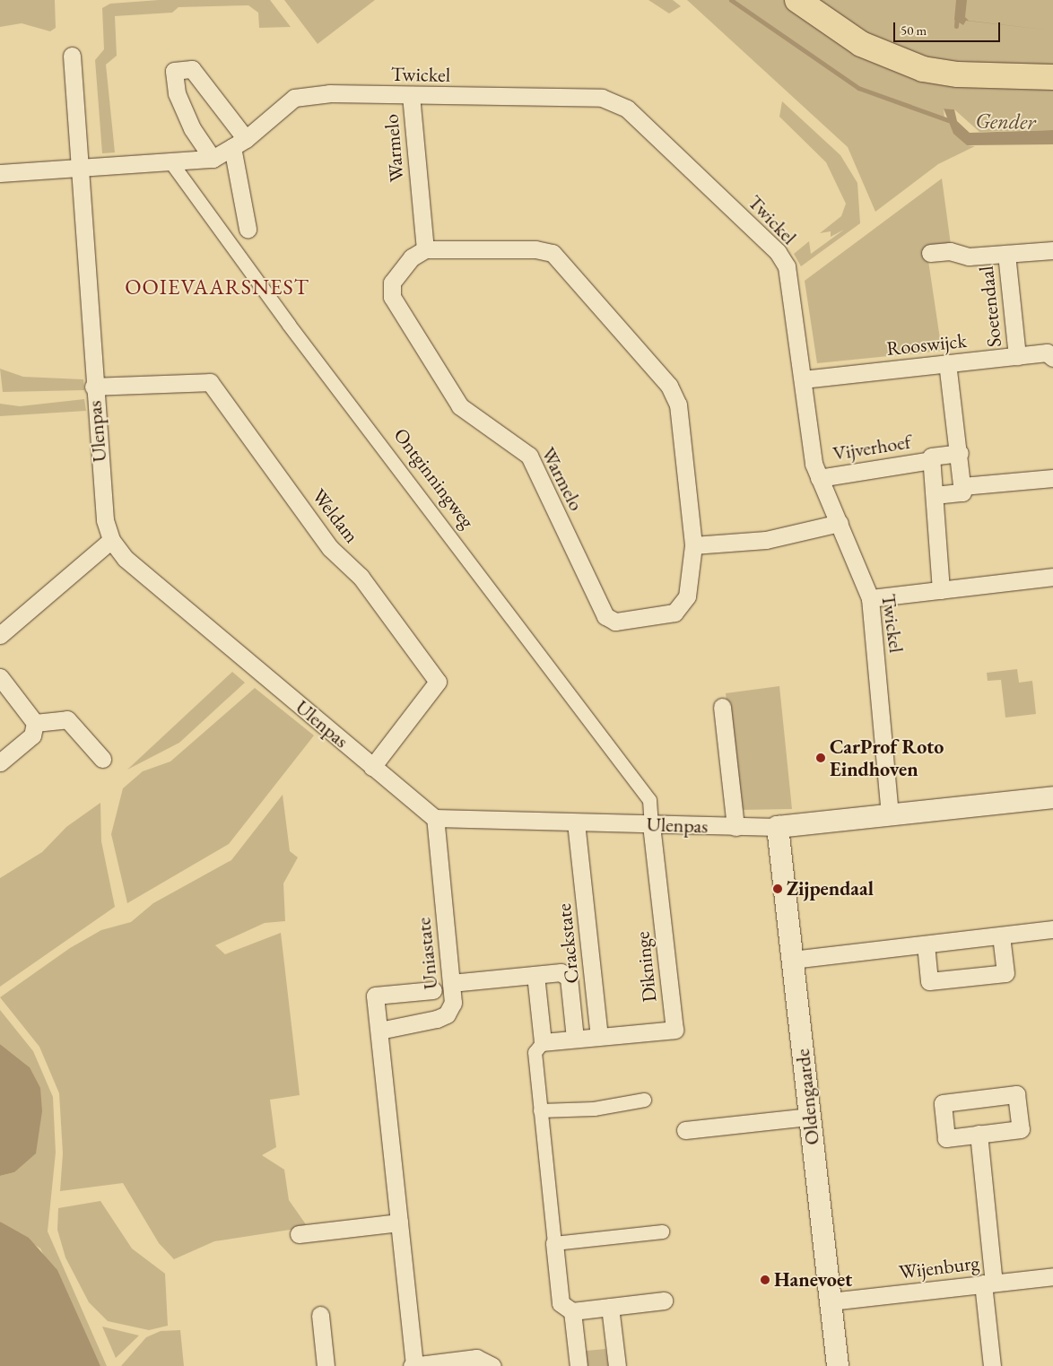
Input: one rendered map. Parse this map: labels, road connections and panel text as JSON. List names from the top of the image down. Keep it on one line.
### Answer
{"streets":{"street":["Twickel","Warmelo","Soetendaal","Rooswijck","Ulenpas","Vijverhoef","Ontginningweg","Weldam","Crackstate","Uniastate","Dikninge","Oldengaarde","Wijenburg"]},"crossings":[["Twickel","Warmelo"],["Twickel","Rooswijck"],["Twickel","Ulenpas"],["Twickel","Vijverhoef"],["Twickel","Ontginningweg"],["Soetendaal","Rooswijck"],["Ulenpas","Ontginningweg"],["Ulenpas","Weldam"],["Ulenpas","Crackstate"],["Ulenpas","Uniastate"],["Ulenpas","Dikninge"],["Ulenpas","Oldengaarde"],["Ontginningweg","Dikninge"],["Crackstate","Uniastate"],["Crackstate","Dikninge"],["Oldengaarde","Wijenburg"]],"districts":["OOIEVAARSNEST"],"water":["Gender"],"places":["CarProf Roto Eindhoven","Zijpendaal","Hanevoet"],"scale_bar":"50 m"}
